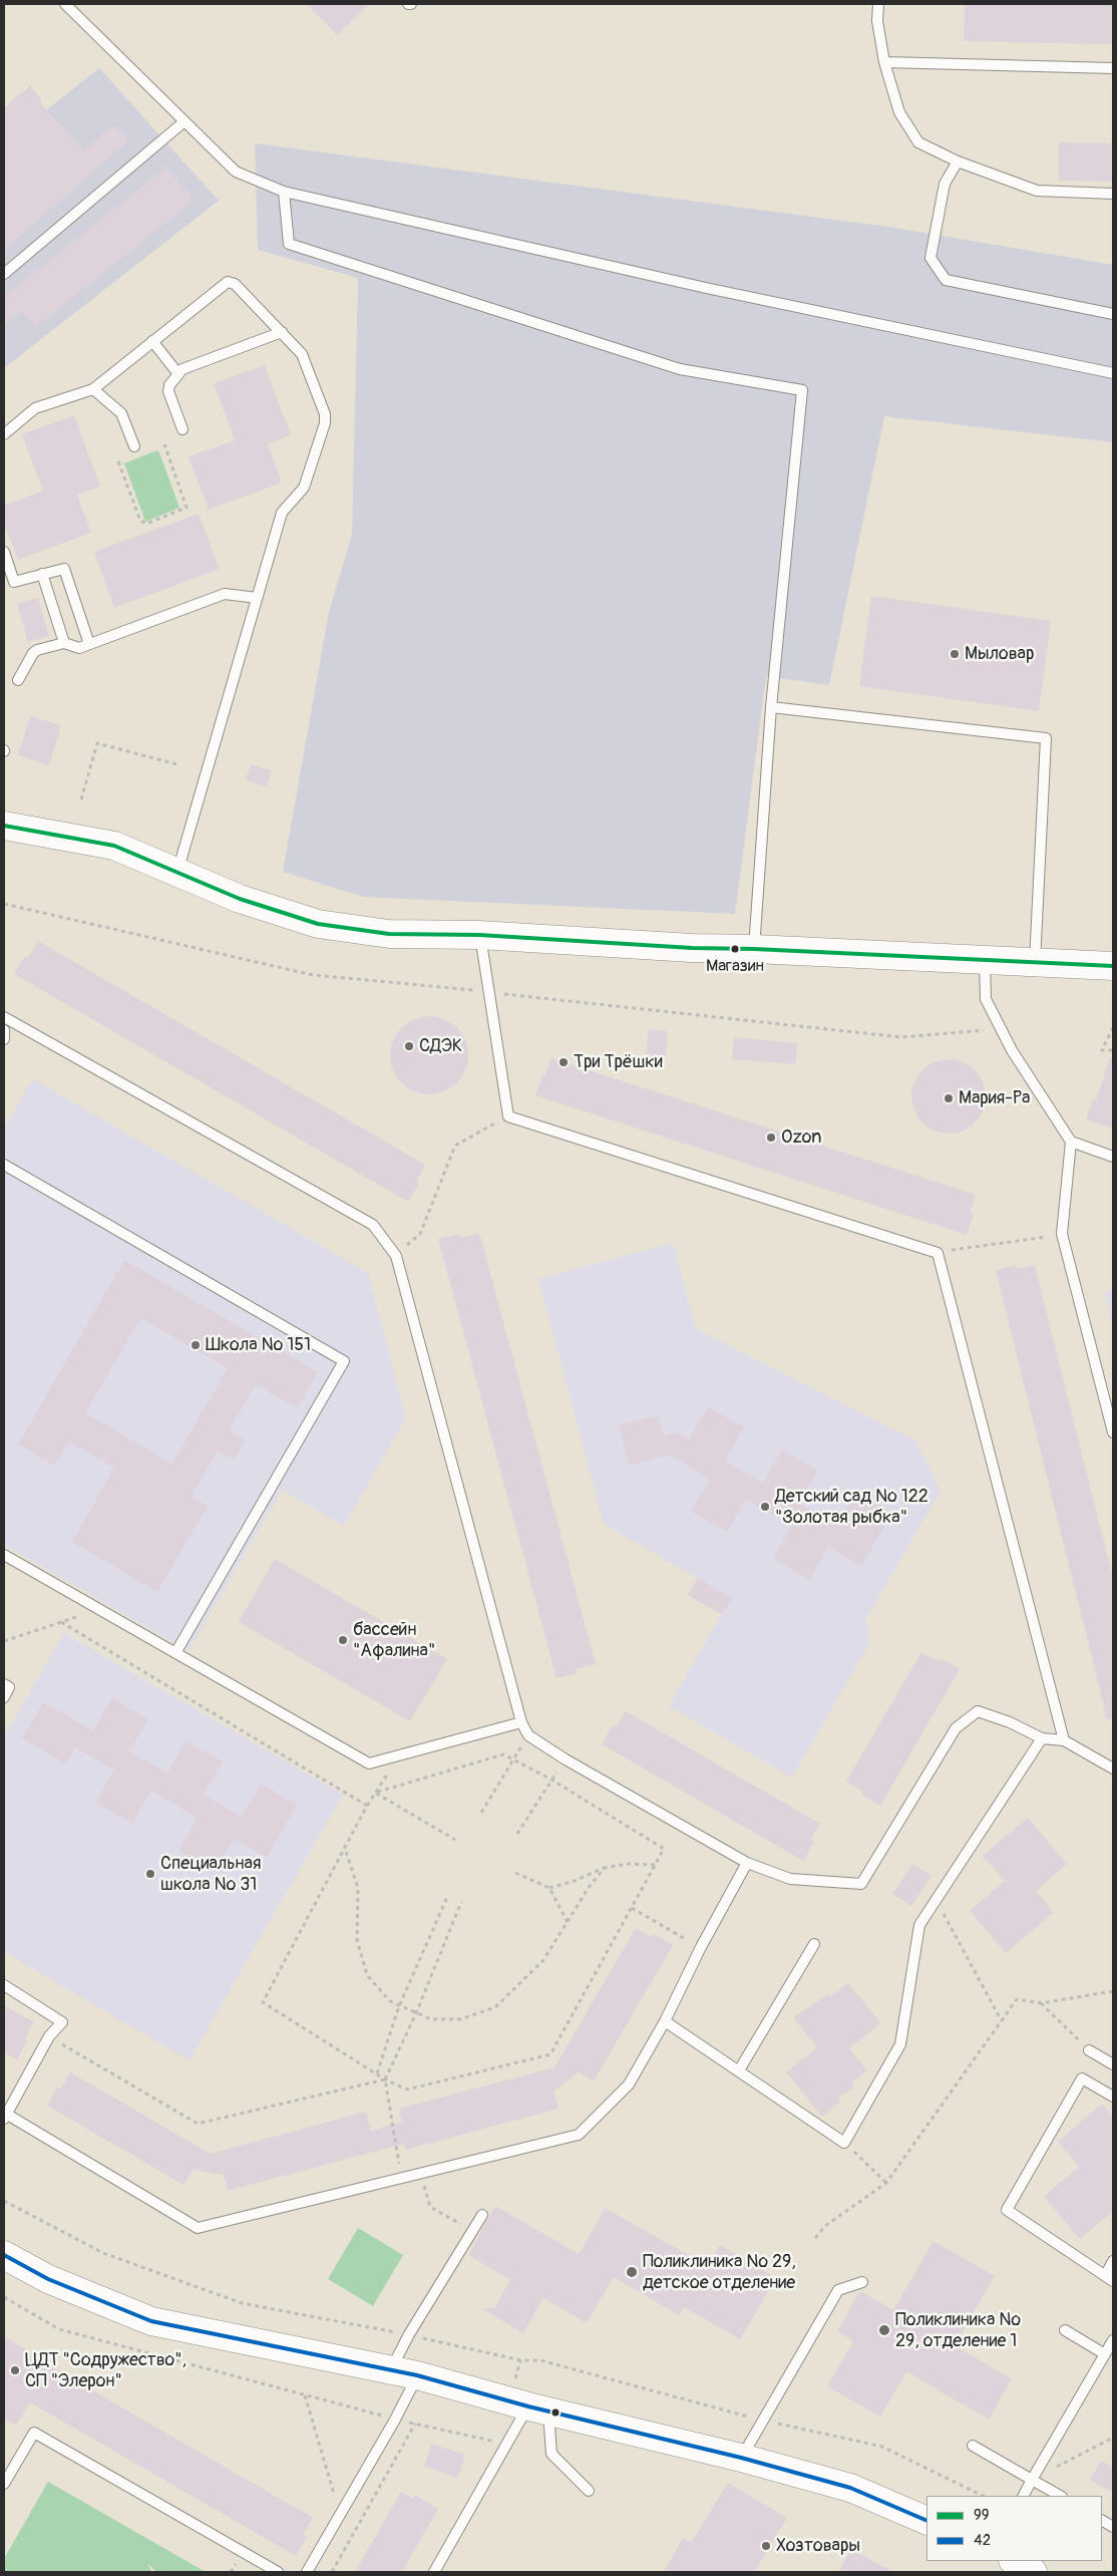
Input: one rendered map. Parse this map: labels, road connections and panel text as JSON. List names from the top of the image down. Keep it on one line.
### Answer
{"places":["Мыловар","Магазин","СДЭК","Три Трёшки","Мария-Ра","Ozon","Школа № 151","Детский сад № 122 \"Золотая рыбка\"","бассейн \"Афалина\"","Специальная школа № 31","Поликлиника № 29, детское отделение","Поликлиника № 29, отделение 1","ЦДТ \"Содружество\", СП \"Элерон\"","Хозтовары"],"lines":["transit line 99","transit line 42"],"legend":["99","42"]}
